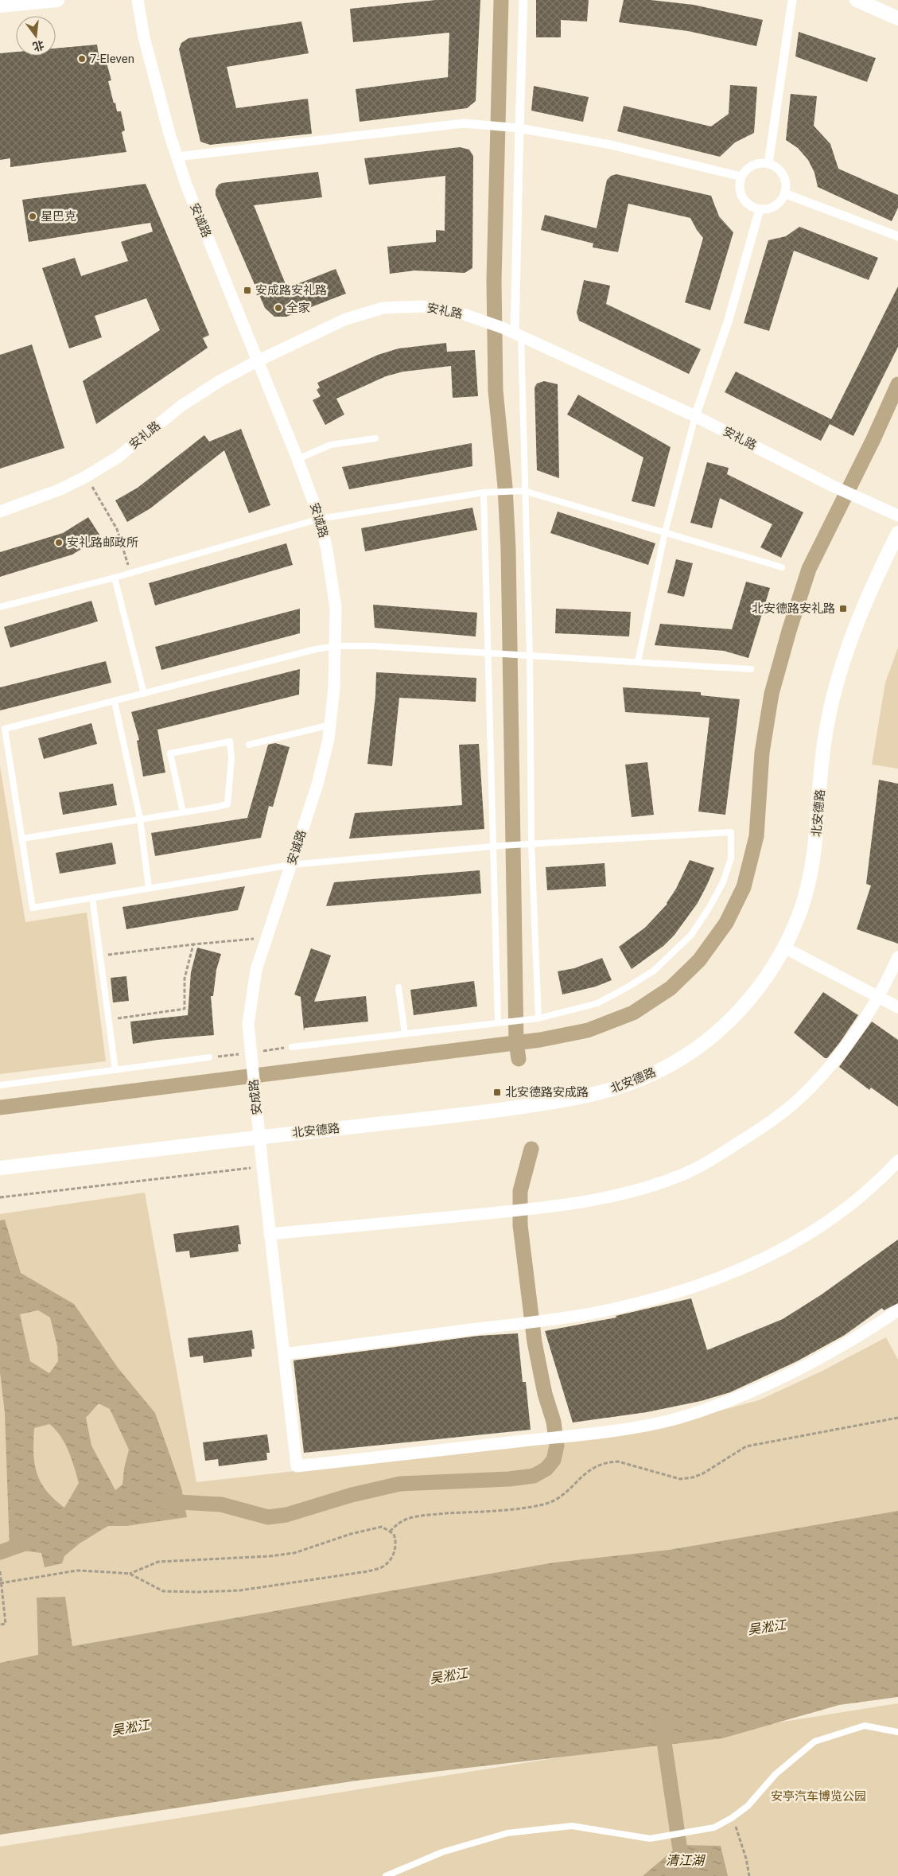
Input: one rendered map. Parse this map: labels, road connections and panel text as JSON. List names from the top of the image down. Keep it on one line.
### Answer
{"streets":{"street":["安诚路","安礼路","北安德路","安成路"]},"crossings":[["安诚路","安礼路"],["安诚路","安成路"],["北安德路","安成路"]],"water":["吴淞江","清江湖"],"parks":["安亭汽车博览公园"],"places":{"other":["7-Eleven","星巴克","全家","安礼路邮政所"],"transit":["安成路安礼路","北安德路安礼路","北安德路安成路"]},"north":"bottom"}
